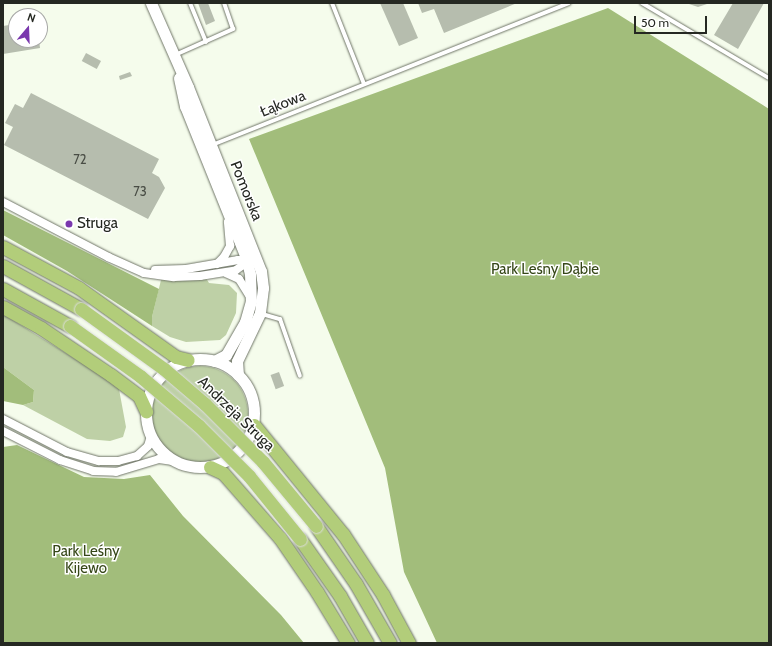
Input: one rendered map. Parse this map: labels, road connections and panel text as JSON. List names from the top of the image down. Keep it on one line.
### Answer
{"streets":{"main road":["Andrzeja Struga"],"street":["Pomorska"],"lane":["Łąkowa"]},"crossings":[["Łąkowa","Pomorska"]],"parks":["Park Leśny Dąbie","Park Leśny Kijewo"],"places":["Struga"],"house_numbers":["72","73"],"scale_bar":"50 m","north":"top"}
